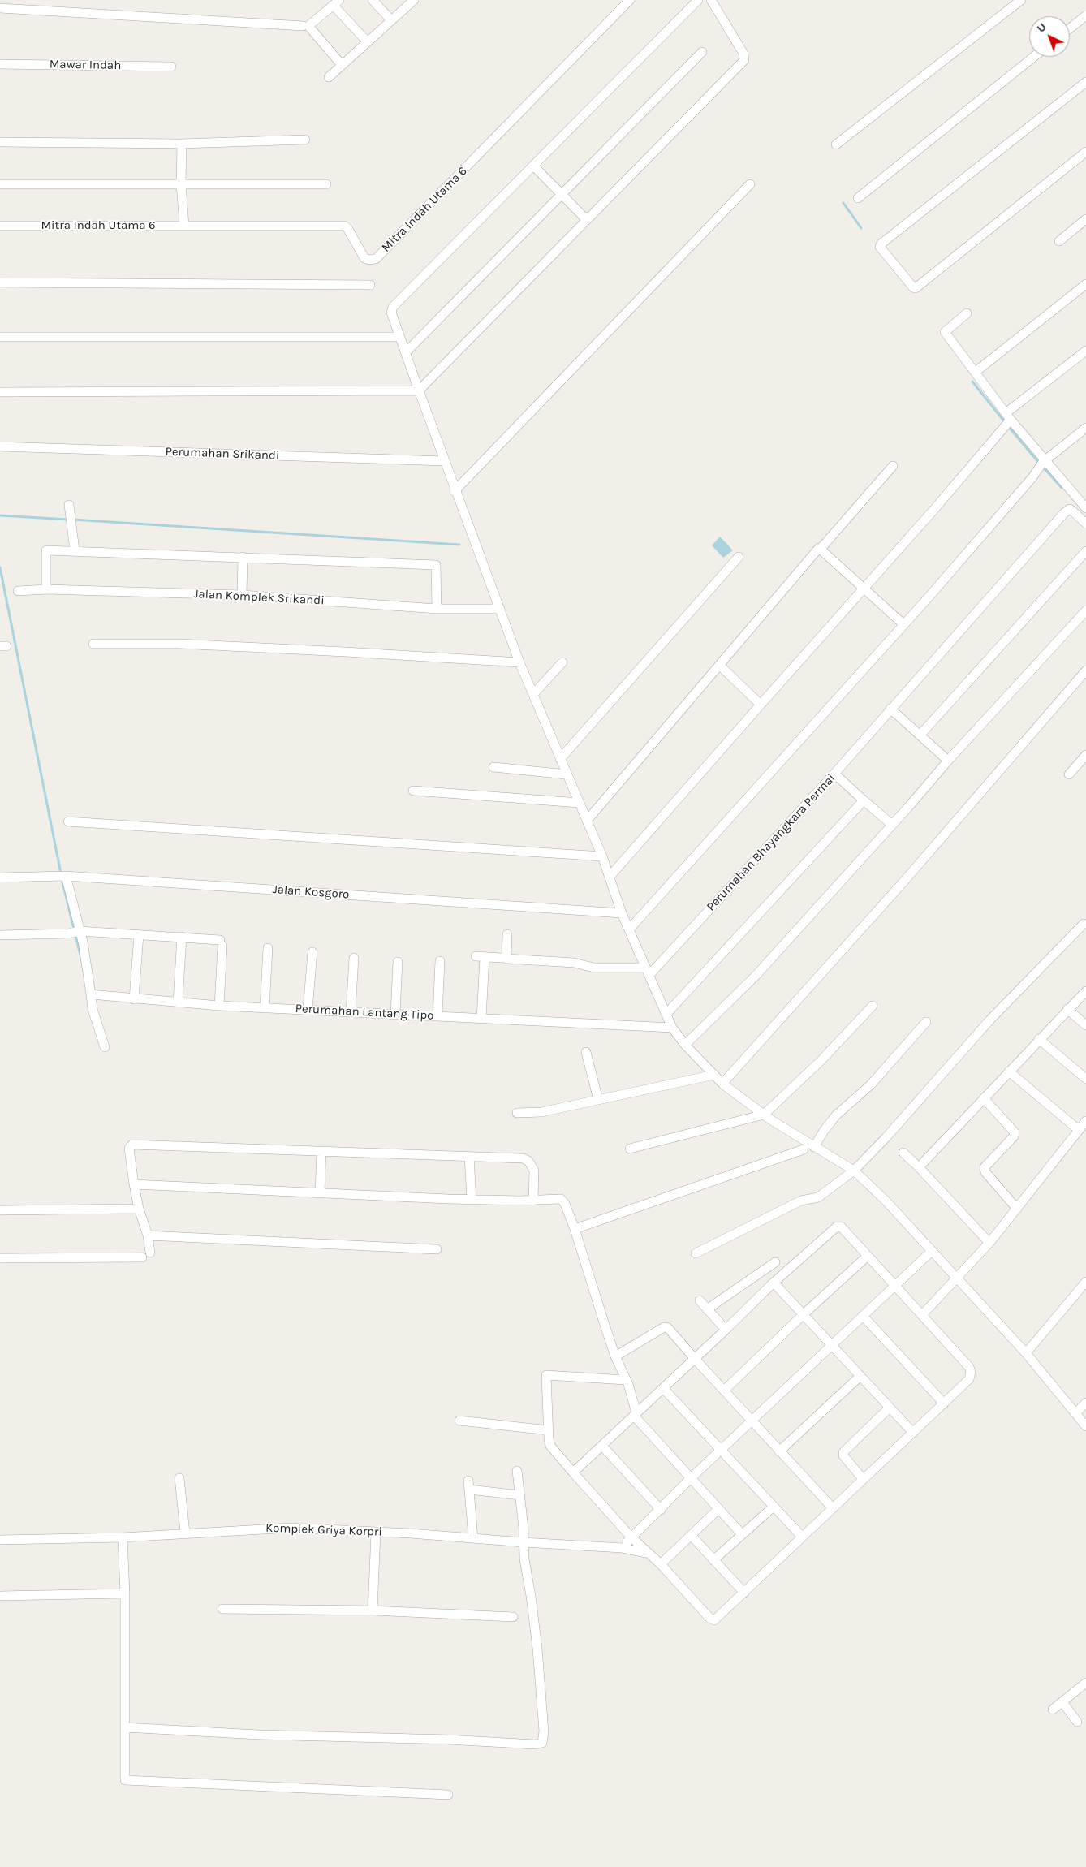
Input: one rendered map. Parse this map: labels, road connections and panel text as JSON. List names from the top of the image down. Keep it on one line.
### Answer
{"streets":{"street":["Mawar Indah","Mitra Indah Utama 6","Perumahan Srikandi","Jalan Komplek Srikandi","Perumahan Bhayangkara Permai","Jalan Kosgoro","Perumahan Lantang Tipo","Komplek Griya Korpri"]},"north":"top left"}
